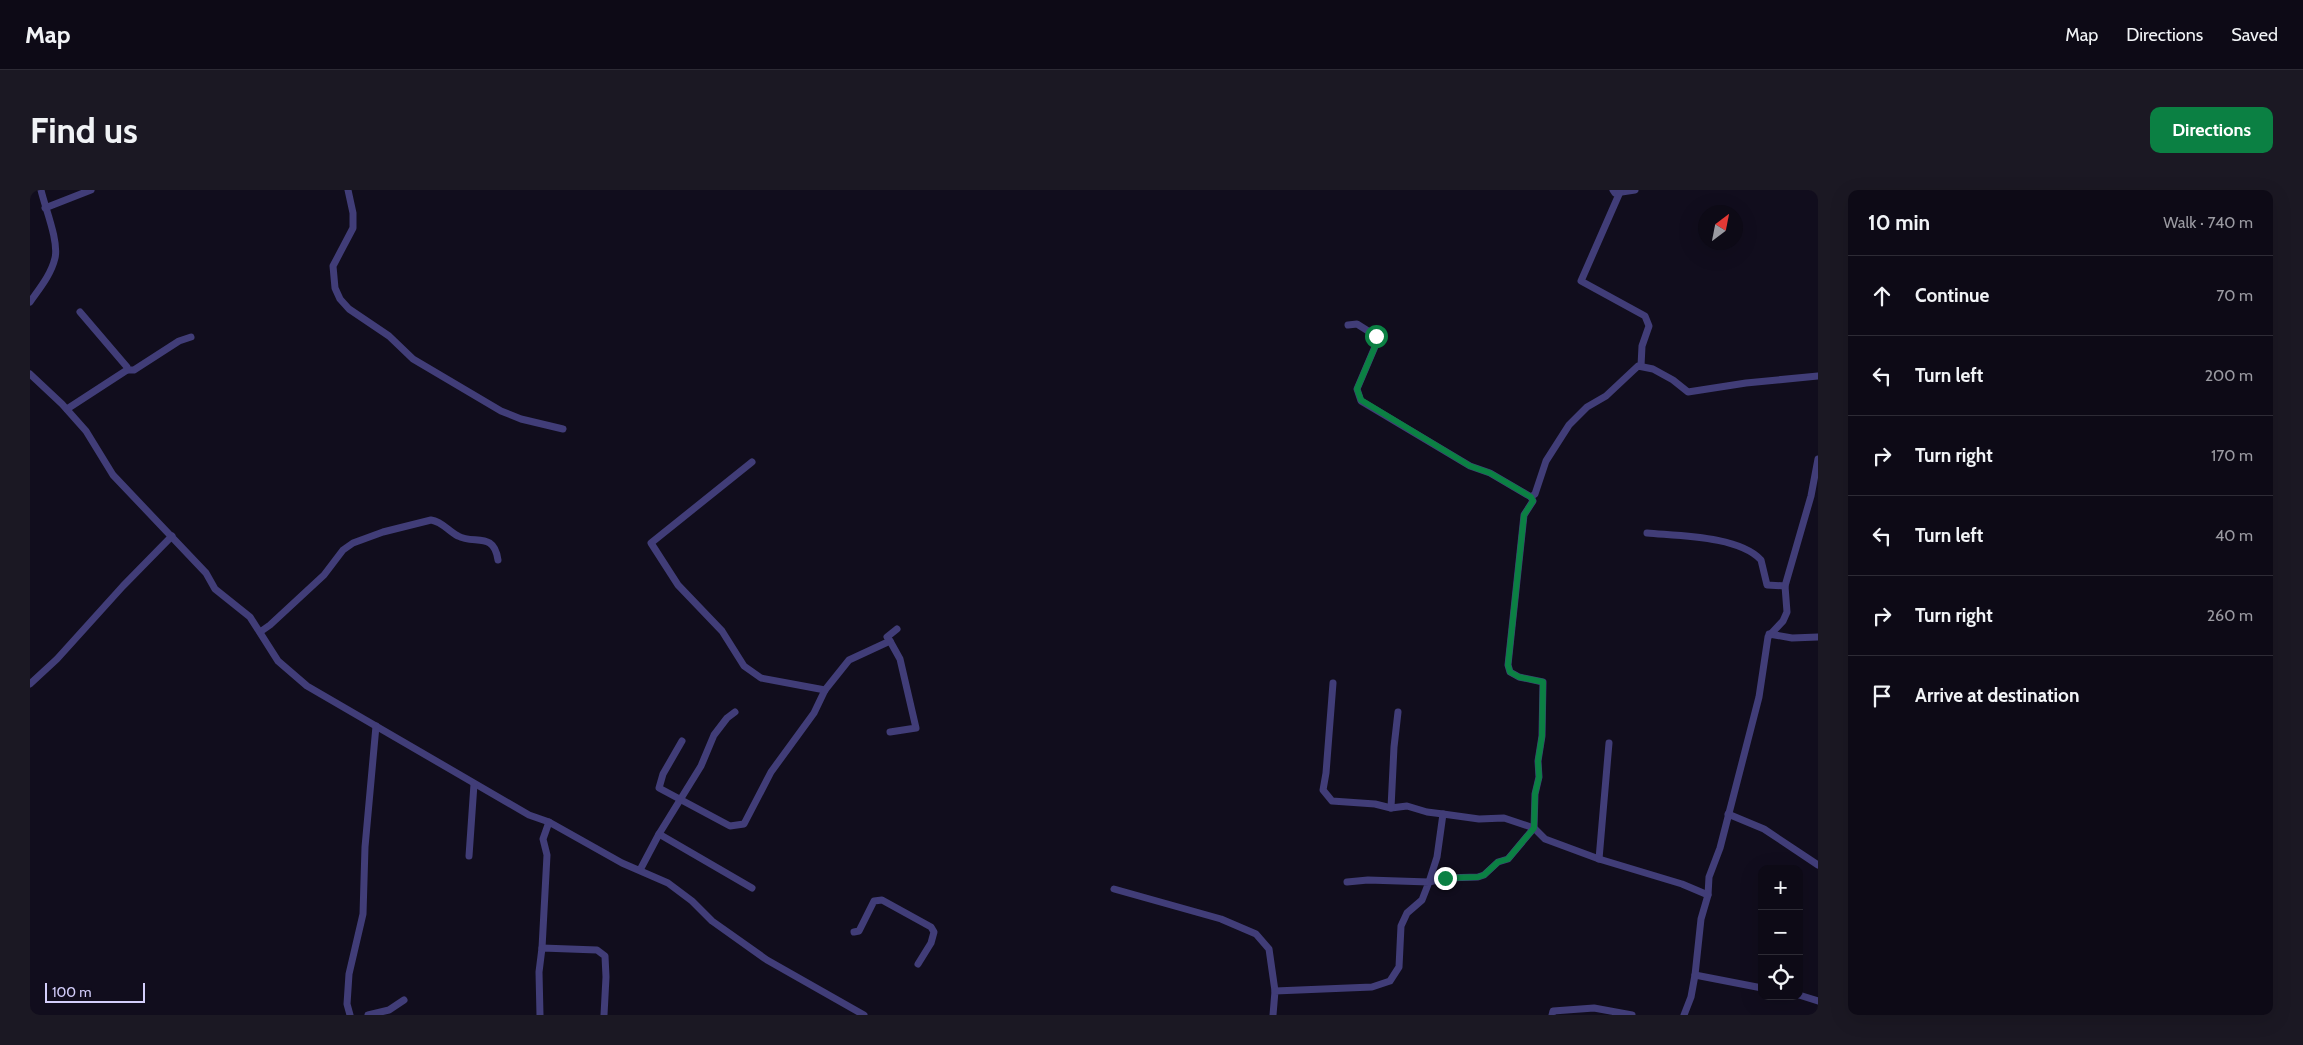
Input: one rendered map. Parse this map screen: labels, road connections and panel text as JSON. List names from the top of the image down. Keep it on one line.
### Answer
{"scale_bar":"100 m","north":"top right","page":{"header":"Map","nav":["Map","Directions","Saved"],"buttons":"Directions","title":"Find us","heading":["10 min","Walk · 740 m"],"list":[["Continue","70 m"],["Turn left","200 m"],["Turn right","170 m"],["Turn left","40 m"],["Turn right","260 m"],"Arrive at destination"],"map_buttons":["+","−"],"scale":"100 m"}}
